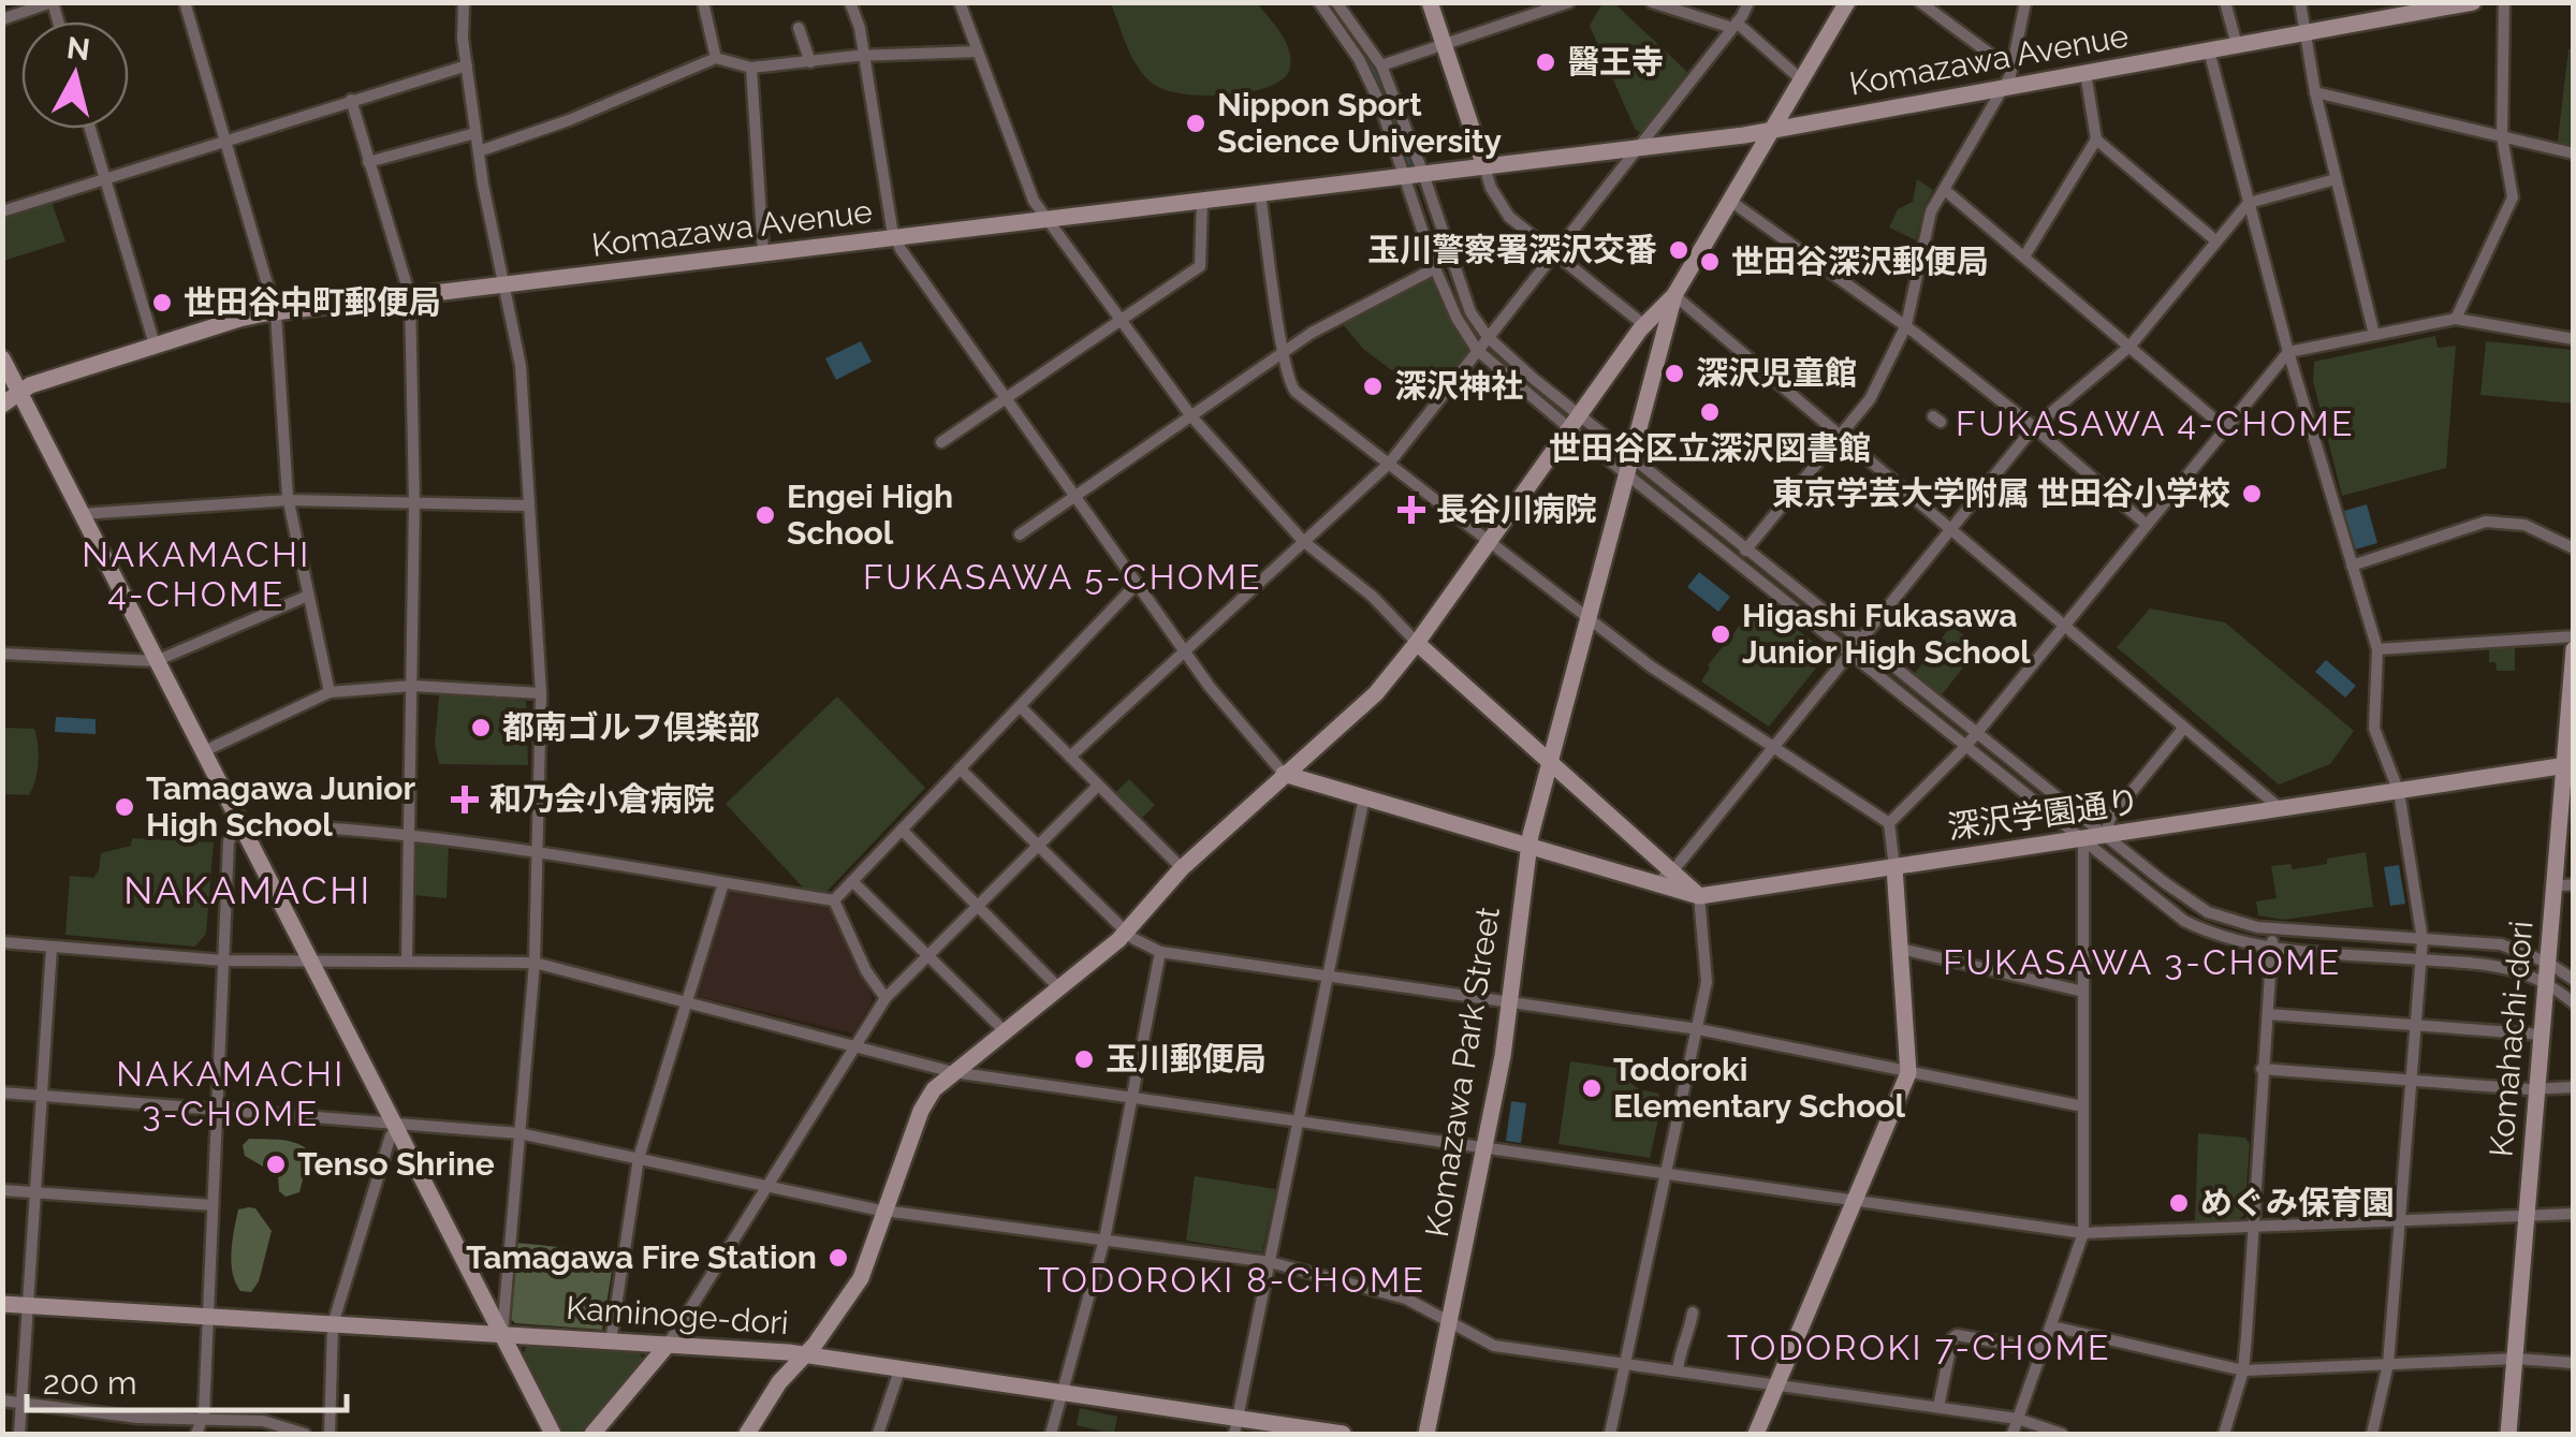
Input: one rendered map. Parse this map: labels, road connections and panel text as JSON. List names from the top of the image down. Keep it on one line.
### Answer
{"streets":{"street":["Komazawa Avenue","深沢学園通り","Komahachi-dori","Komazawa Park Street","Kaminoge-dori"]},"crossings":[["深沢学園通り","Komahachi-dori"],["深沢学園通り","Komazawa Park Street"]],"districts":["FUKASAWA 4-CHOME","NAKAMACHI 4-CHOME","FUKASAWA 5-CHOME","NAKAMACHI","FUKASAWA 3-CHOME","NAKAMACHI 3-CHOME","TODOROKI 8-CHOME","TODOROKI 7-CHOME"],"places":{"other":["醫王寺","Nippon Sport Science University","玉川警察署深沢交番","世田谷深沢郵便局","世田谷中町郵便局","深沢児童館","深沢神社","世田谷区立深沢図書館","東京学芸大学附属 世田谷小学校","Engei High School","Higashi Fukasawa Junior High School","都南ゴルフ倶楽部","Tamagawa Junior High School","玉川郵便局","Todoroki Elementary School","Tenso Shrine","めぐみ保育園","Tamagawa Fire Station"],"health":["長谷川病院","和乃会小倉病院"]},"scale_bar":"200 m","north":"top"}
